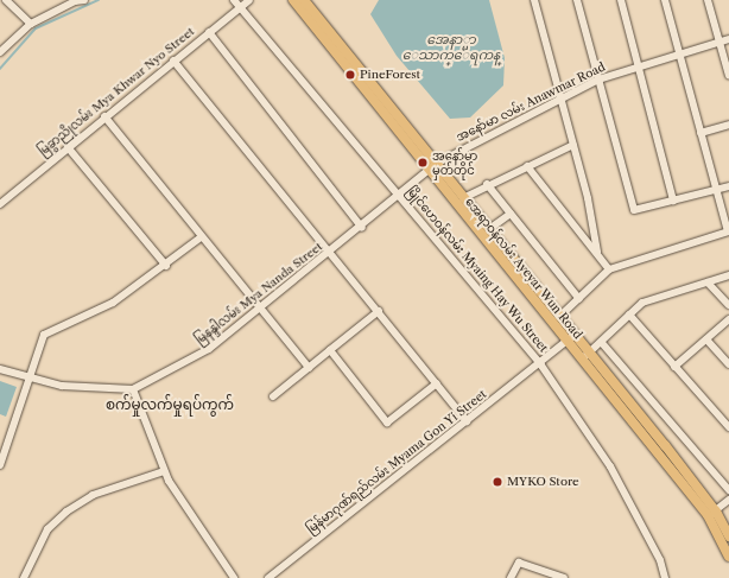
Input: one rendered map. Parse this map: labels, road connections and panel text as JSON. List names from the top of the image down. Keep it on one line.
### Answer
{"streets":{"main road":["အေရာဝန်လမ်း Ayeyar Wun Road"],"street":["မြခွာညိုလမ်း Mya Khwar Nyo Street","အနော်မာ လမ်း Anawmar Road","မြိုင်ဟေဝန်လမ်း Myaing Hay Wu Street","မြနန္ဒါလမ်း Mya Nanda Street","မြန်မာဂုဏ်ရည်လမ်း Myama Gon Yi Street"]},"crossings":[["မြခွာညိုလမ်း Mya Khwar Nyo Street","မြိုင်ဟေဝန်လမ်း Myaing Hay Wu Street"],["အနော်မာ လမ်း Anawmar Road","အေရာဝန်လမ်း Ayeyar Wun Road"],["အနော်မာ လမ်း Anawmar Road","မြနန္ဒါလမ်း Mya Nanda Street"],["အေရာဝန်လမ်း Ayeyar Wun Road","မြနန္ဒါလမ်း Mya Nanda Street"],["အေရာဝန်လမ်း Ayeyar Wun Road","မြန်မာဂုဏ်ရည်လမ်း Myama Gon Yi Street"],["မြိုင်ဟေဝန်လမ်း Myaing Hay Wu Street","မြနန္ဒါလမ်း Mya Nanda Street"],["မြိုင်ဟေဝန်လမ်း Myaing Hay Wu Street","မြန်မာဂုဏ်ရည်လမ်း Myama Gon Yi Street"]],"districts":["စက်မှုလက်မှုရပ်ကွက်"],"water":["အေနာ္မာ ေသာက္ေရကန္"],"places":["PineForest","အနော်မာ မှတ်တိုင်","MYKO Store"]}
